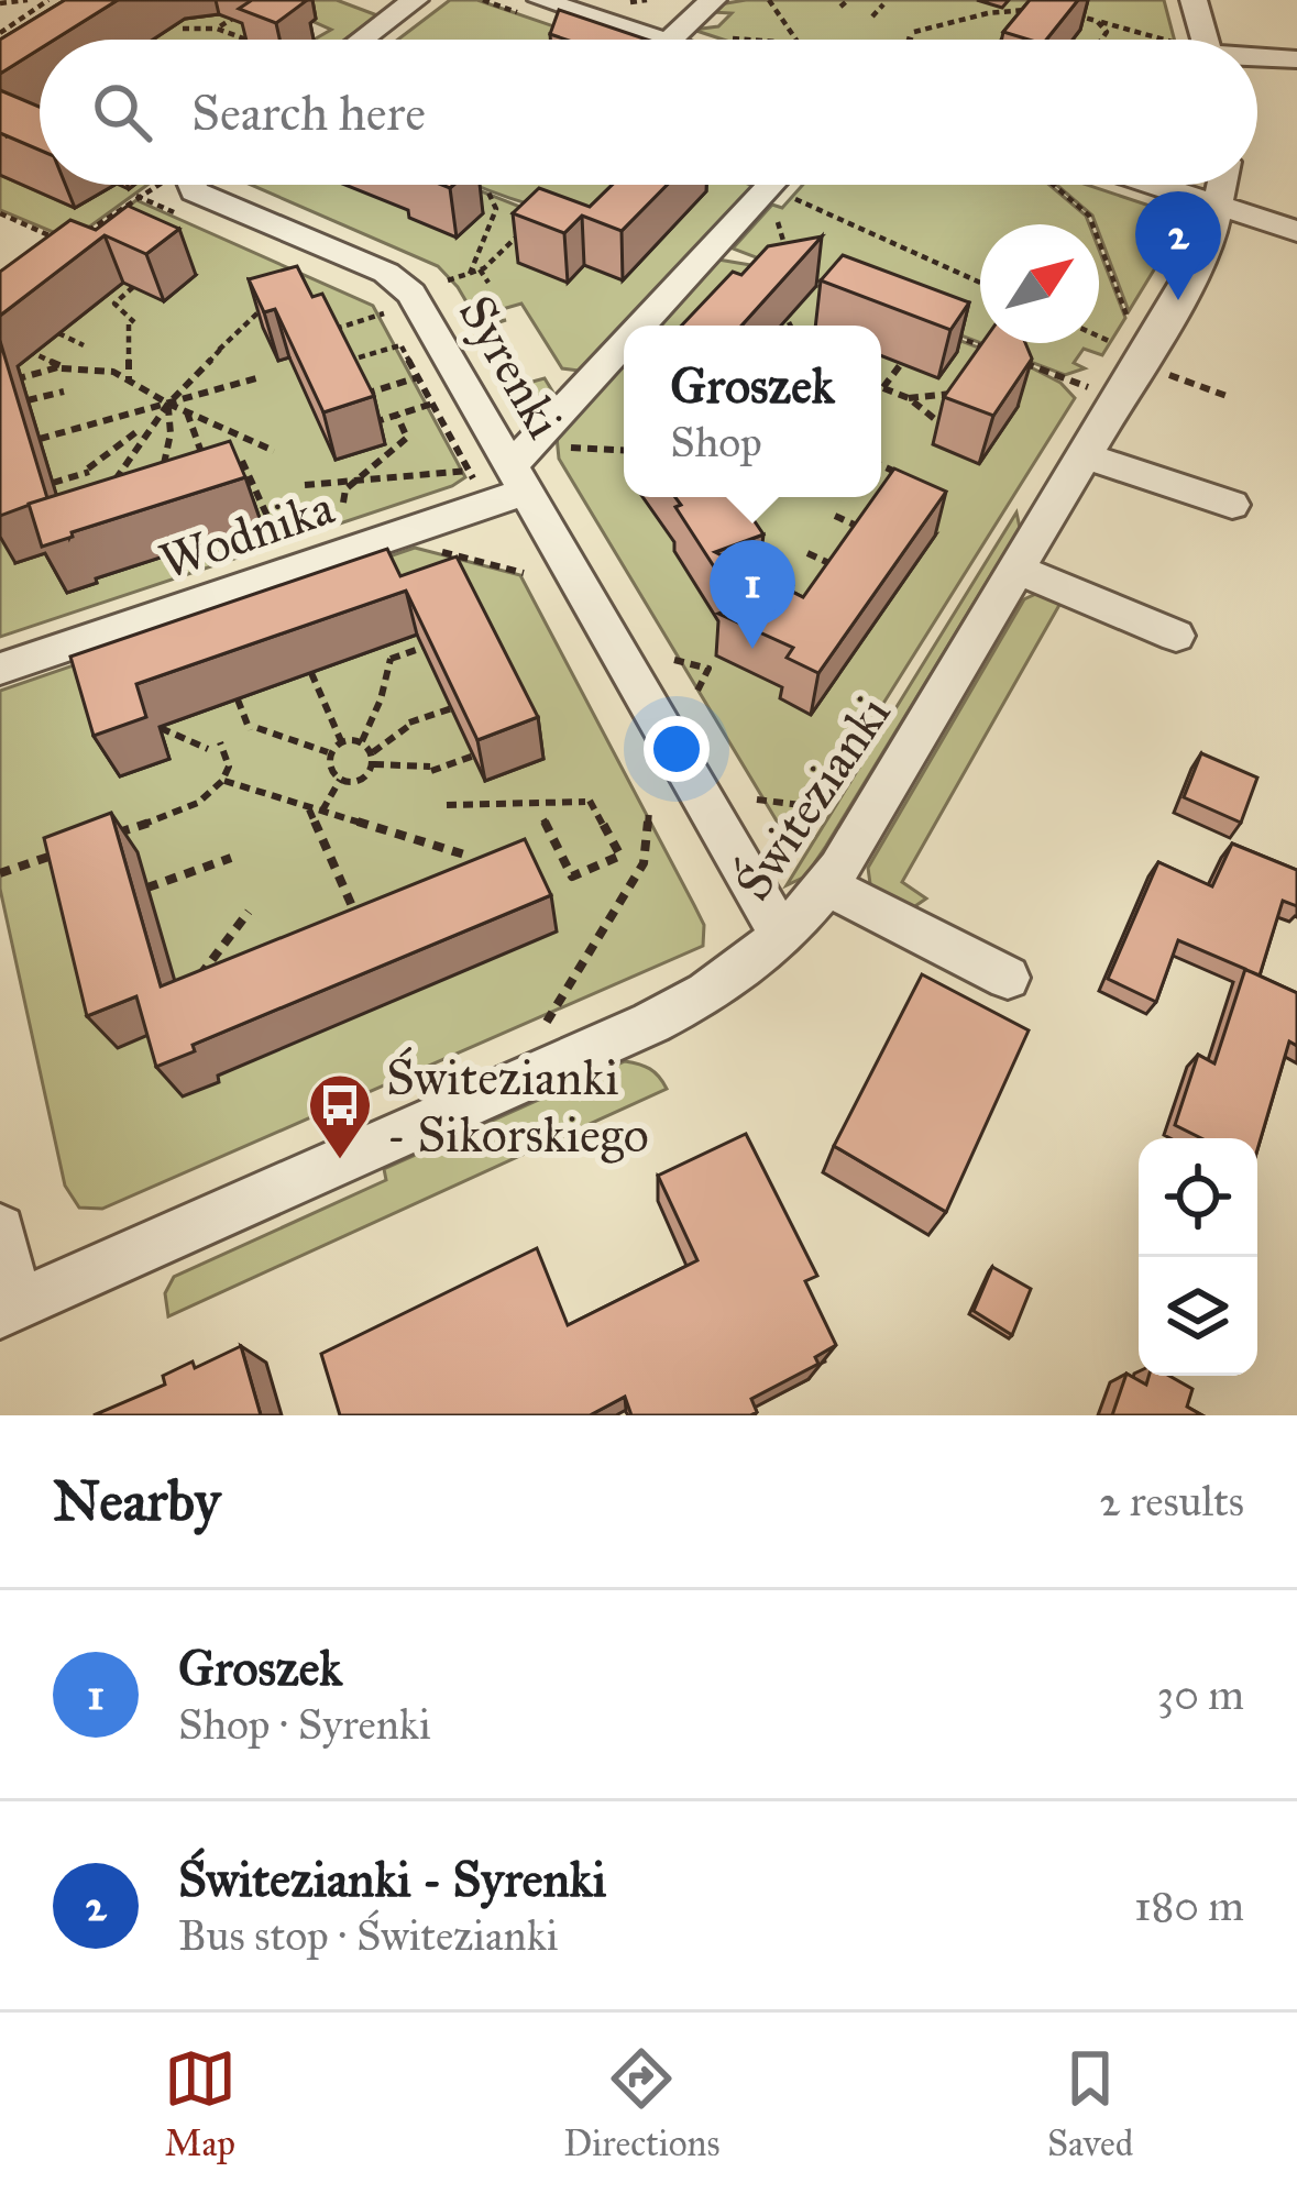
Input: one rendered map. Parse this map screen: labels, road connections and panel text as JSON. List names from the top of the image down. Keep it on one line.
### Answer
{"streets":{"street":["Syrenki","Wodnika","Świtezianki"]},"crossings":[["Syrenki","Wodnika"],["Syrenki","Świtezianki"]],"places":{"bus stop":["Świtezianki - Sikorskiego"]},"north":"top right","page":{"search":"Search here","pins":["2","1"],"popup":["Groszek","Shop"],"heading":["Nearby","2 results"],"list":[{"mark":"1","name":"Groszek","note":"Shop · Syrenki","value":"30 m"},{"mark":"2","name":"Świtezianki - Syrenki","note":"Bus stop · Świtezianki","value":"180 m"}],"nav":["Map","Directions","Saved"]}}
